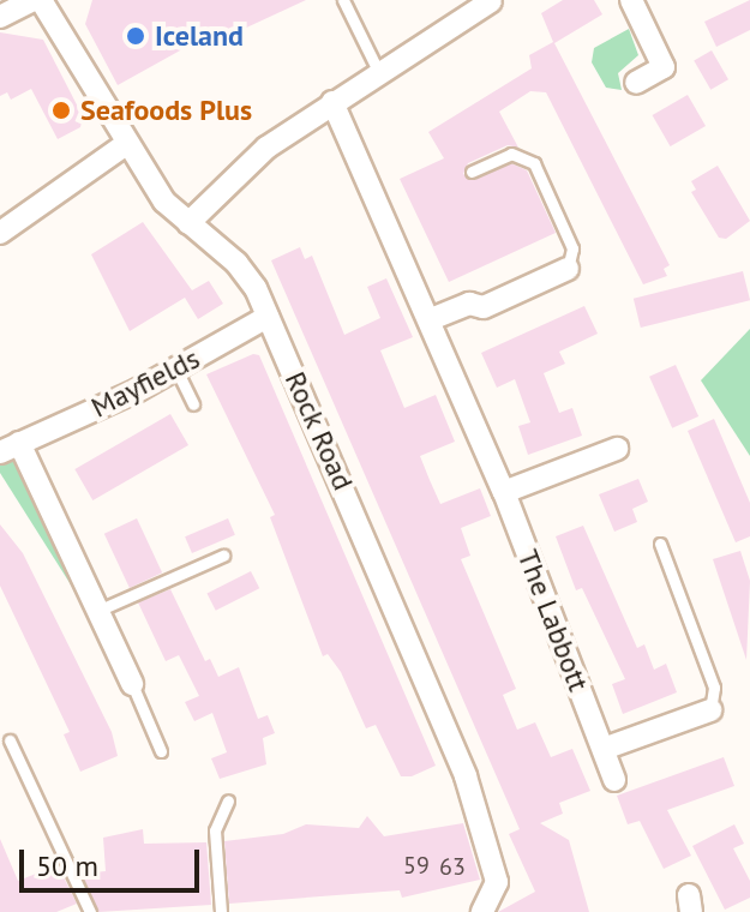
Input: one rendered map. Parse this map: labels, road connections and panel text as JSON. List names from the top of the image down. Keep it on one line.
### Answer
{"streets":{"street":["Mayfields","Rock Road","The Labbott"]},"crossings":[["Mayfields","Rock Road"]],"places":["Iceland","Seafoods Plus"],"house_numbers":["59","63"],"scale_bar":"50 m"}
